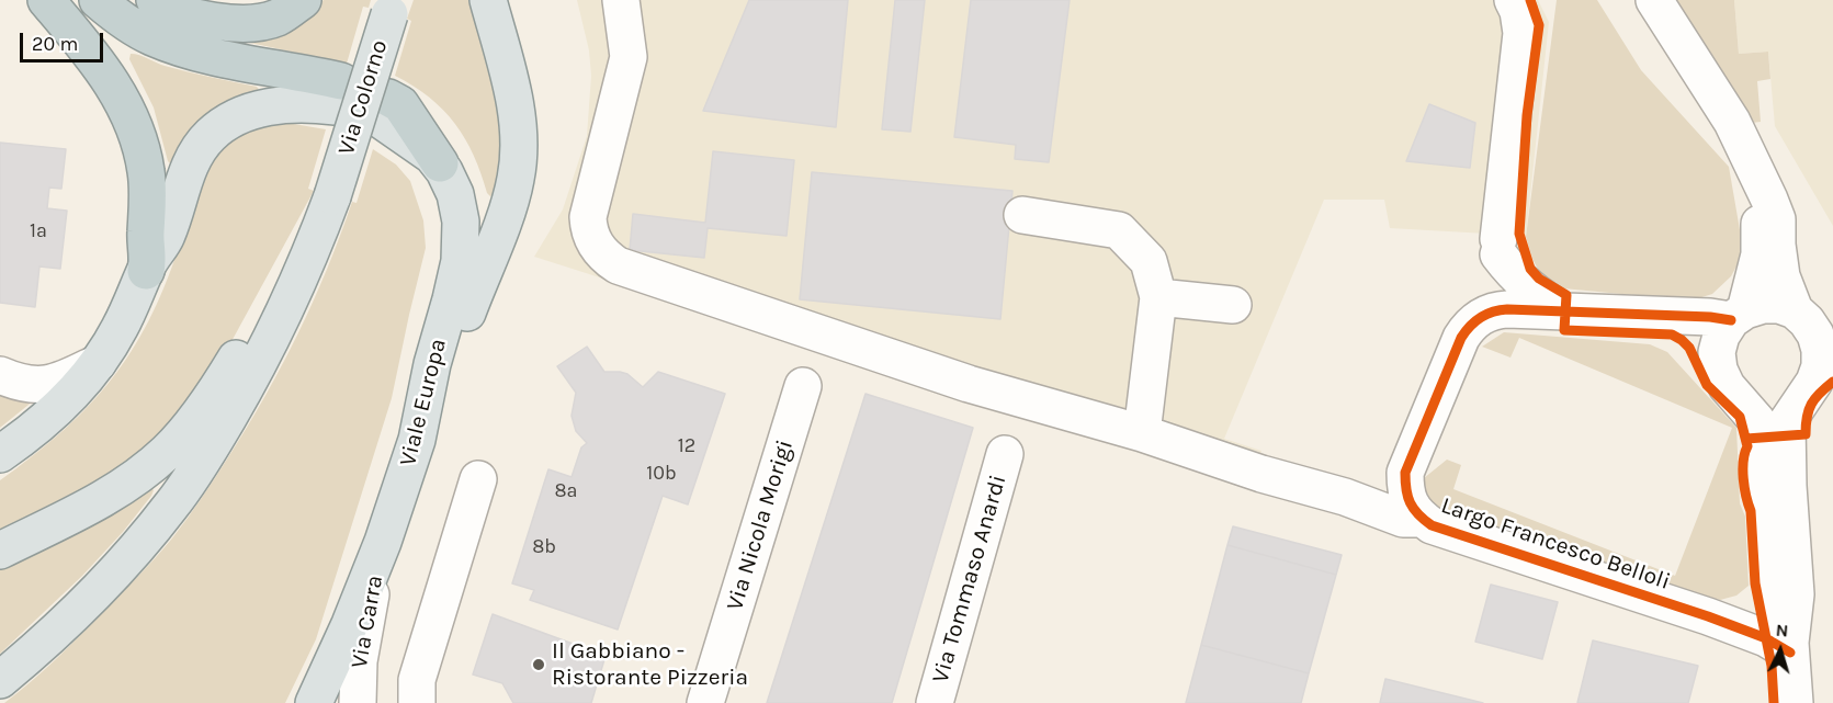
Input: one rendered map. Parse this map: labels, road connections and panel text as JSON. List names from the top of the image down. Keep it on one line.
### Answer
{"streets":{"main road":["Via Colorno","Viale Europa"],"street":["Via Nicola Morigi","Largo Francesco Belloli","Via Tommaso Anardi","Via Carra"]},"crossings":[["Viale Europa","Via Carra"]],"places":["Il Gabbiano - Ristorante Pizzeria"],"house_numbers":["1a","12","10b","8a","8b"],"scale_bar":"20 m","north":"top"}
